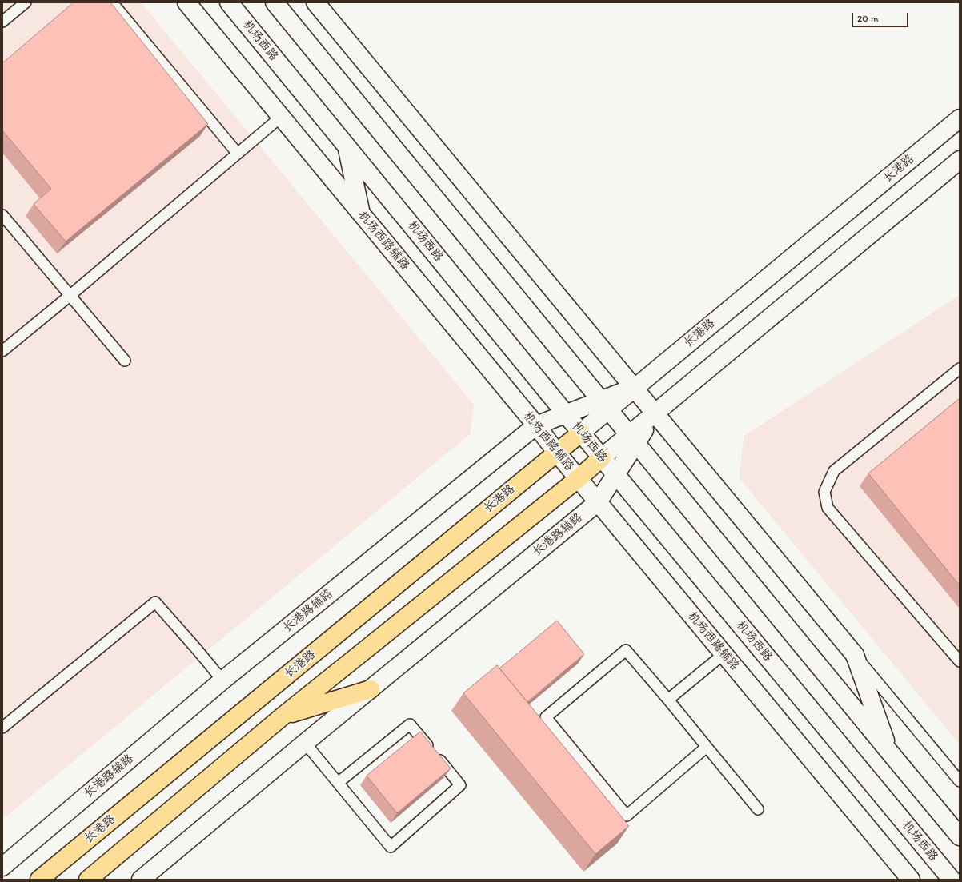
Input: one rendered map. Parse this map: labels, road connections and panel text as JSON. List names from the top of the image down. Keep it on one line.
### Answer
{"streets":{"main road":["长港路"],"street":["机场西路","机场西路辅路","长港路辅路"]},"crossings":[["机场西路","长港路"],["机场西路","长港路辅路"],["长港路","机场西路辅路"],["长港路","长港路辅路"],["机场西路辅路","长港路辅路"]],"scale_bar":"20 m"}
